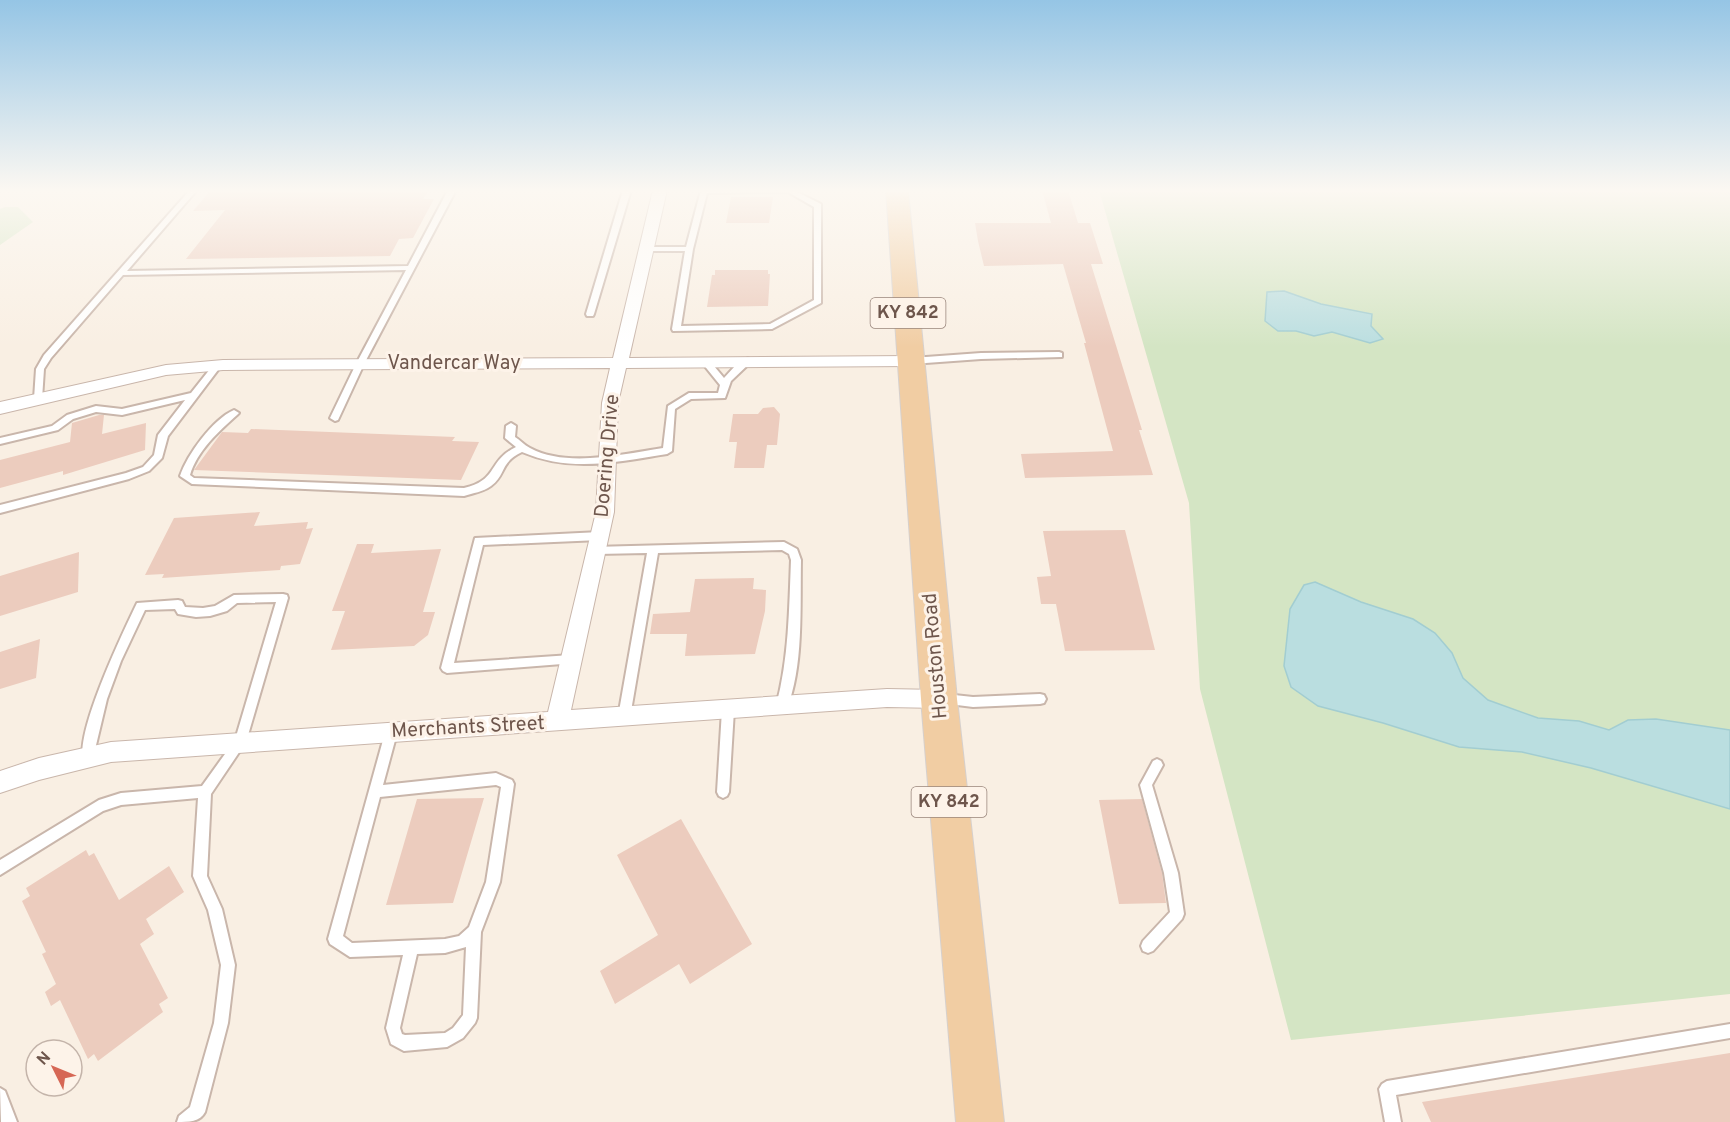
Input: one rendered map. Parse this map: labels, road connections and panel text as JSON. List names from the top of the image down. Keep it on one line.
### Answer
{"streets":{"main road":["KY 842","Houston Road"],"street":["Vandercar Way","Doering Drive","Merchants Street"]},"crossings":[["Vandercar Way","Doering Drive"],["Vandercar Way","Houston Road"],["Doering Drive","Merchants Street"],["Houston Road","Merchants Street"]],"north":"top left"}
